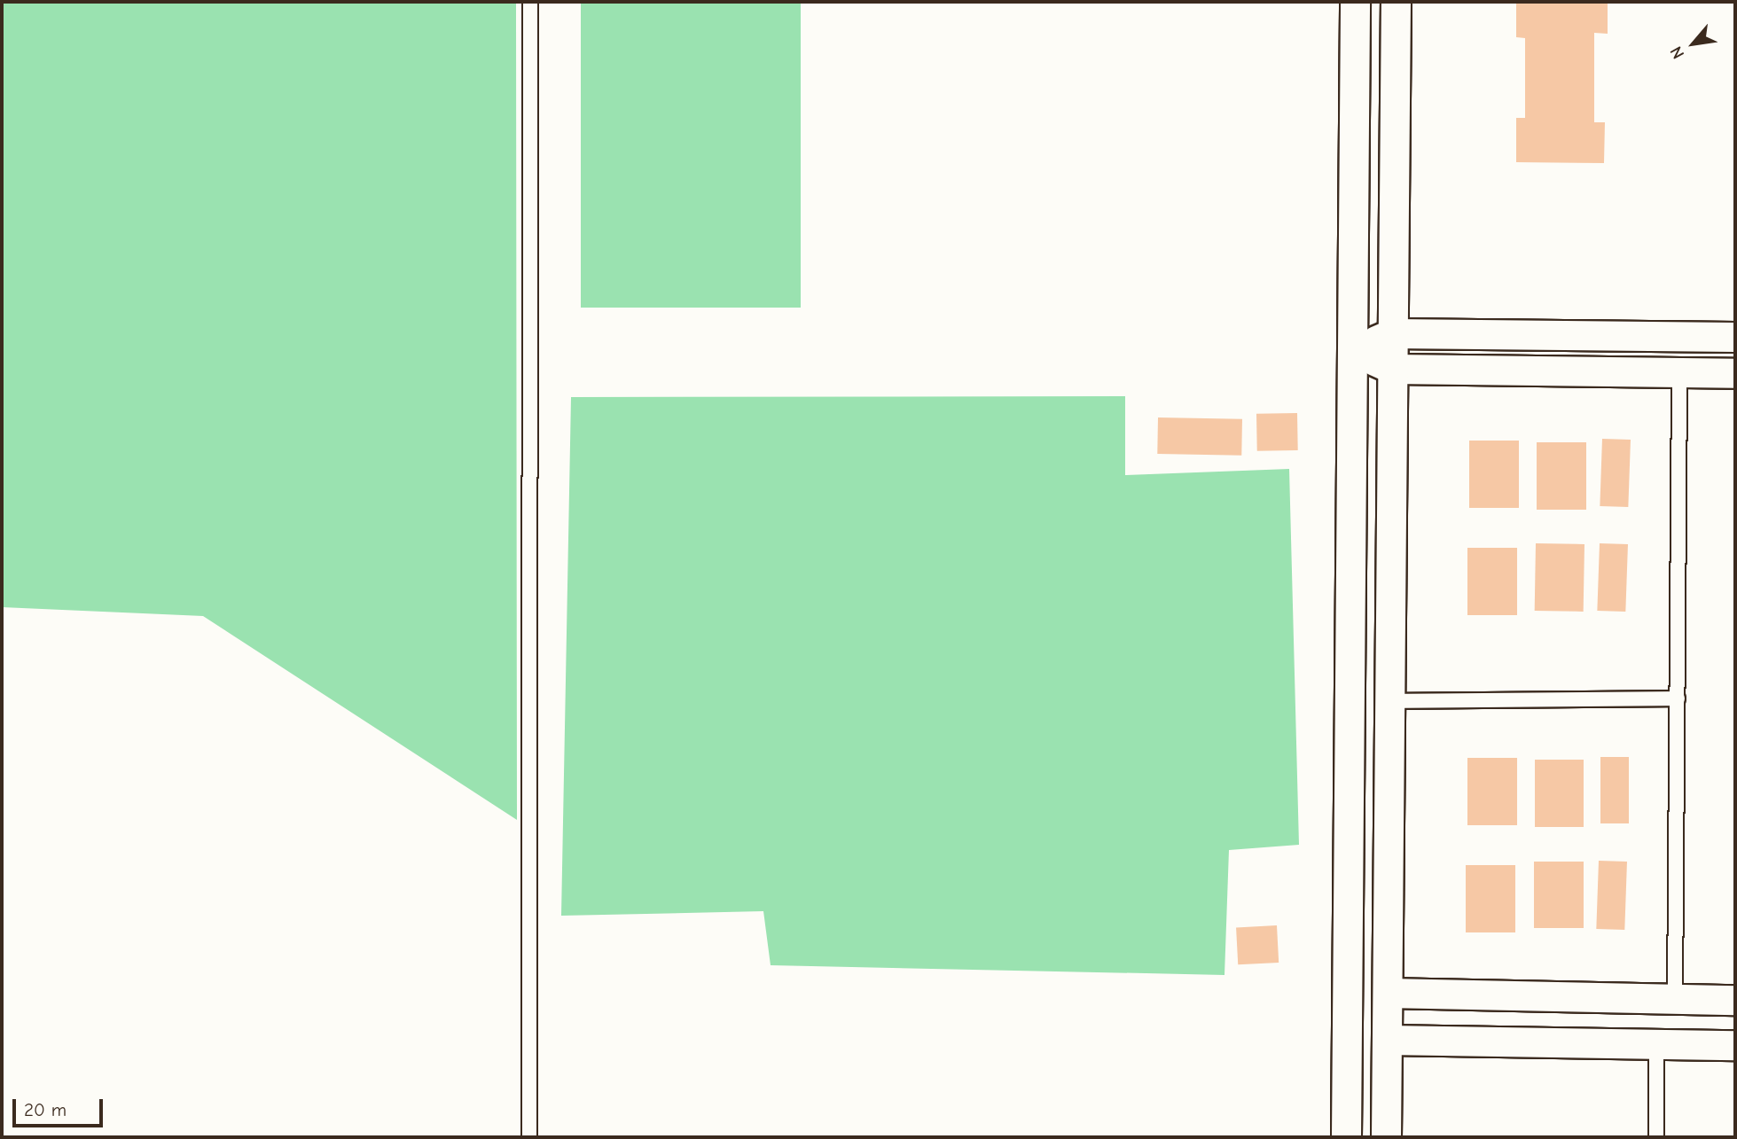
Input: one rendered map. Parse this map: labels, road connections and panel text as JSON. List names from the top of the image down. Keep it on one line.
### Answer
{"scale_bar":"20 m","north":"bottom left"}
